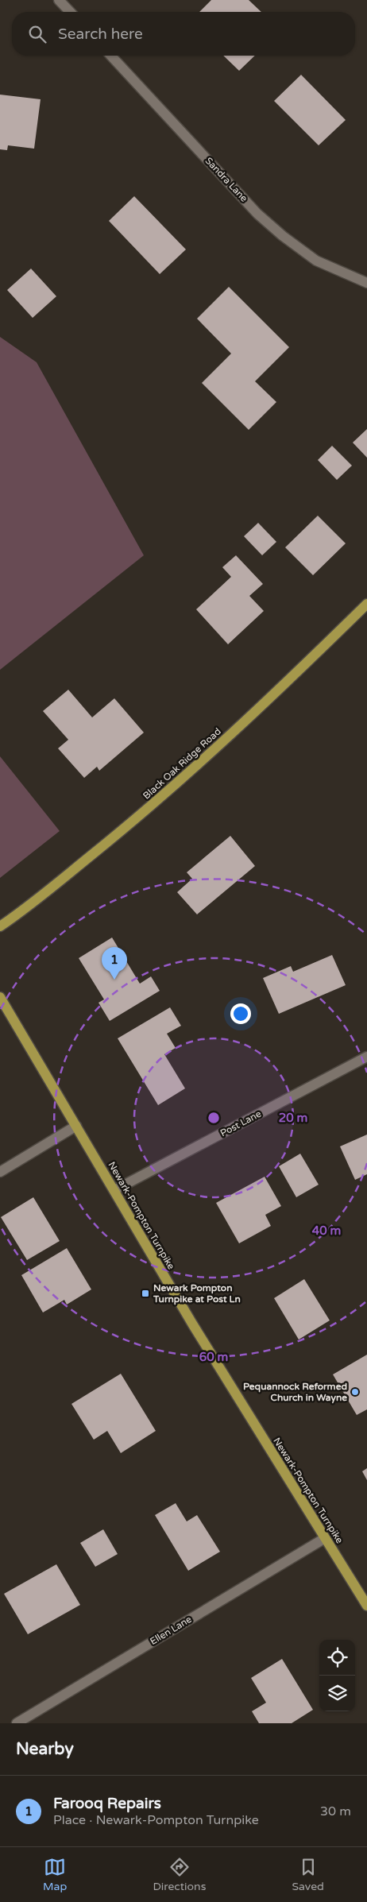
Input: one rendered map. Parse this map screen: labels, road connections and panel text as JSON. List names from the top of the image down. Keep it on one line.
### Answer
{"streets":{"main road":["Black Oak Ridge Road","Newark-Pompton Turnpike"],"street":["Sandra Lane","Post Lane","Ellen Lane"]},"crossings":[["Post Lane","Newark-Pompton Turnpike"],["Newark-Pompton Turnpike","Ellen Lane"]],"places":{"transit":["Newark Pompton Turnpike at Post Ln"],"other":["Pequannock Reformed Church in Wayne"]},"page":{"search":"Search here","pins":"1","heading":"Nearby","list":[{"mark":"1","name":"Farooq Repairs","note":"Place · Newark-Pompton Turnpike","value":"30 m"}],"nav":["Map","Directions","Saved"]},"rings":["20 m","40 m","60 m"]}
